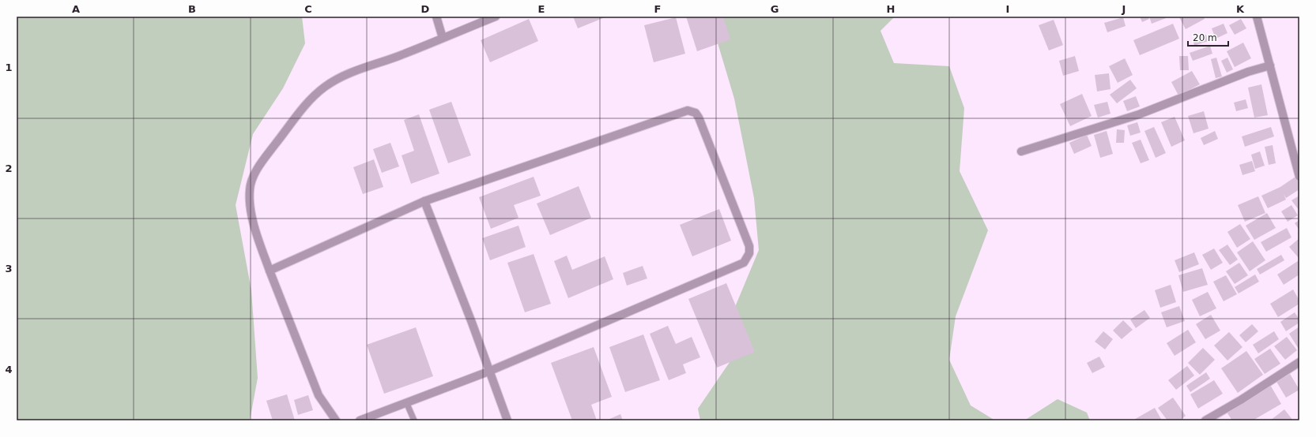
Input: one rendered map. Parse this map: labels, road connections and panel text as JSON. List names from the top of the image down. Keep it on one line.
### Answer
{"scale_bar":"20 m","grid":{"columns":["A","B","C","D","E","F","G","H","I","J","K"],"rows":["1","2","3","4"]}}
